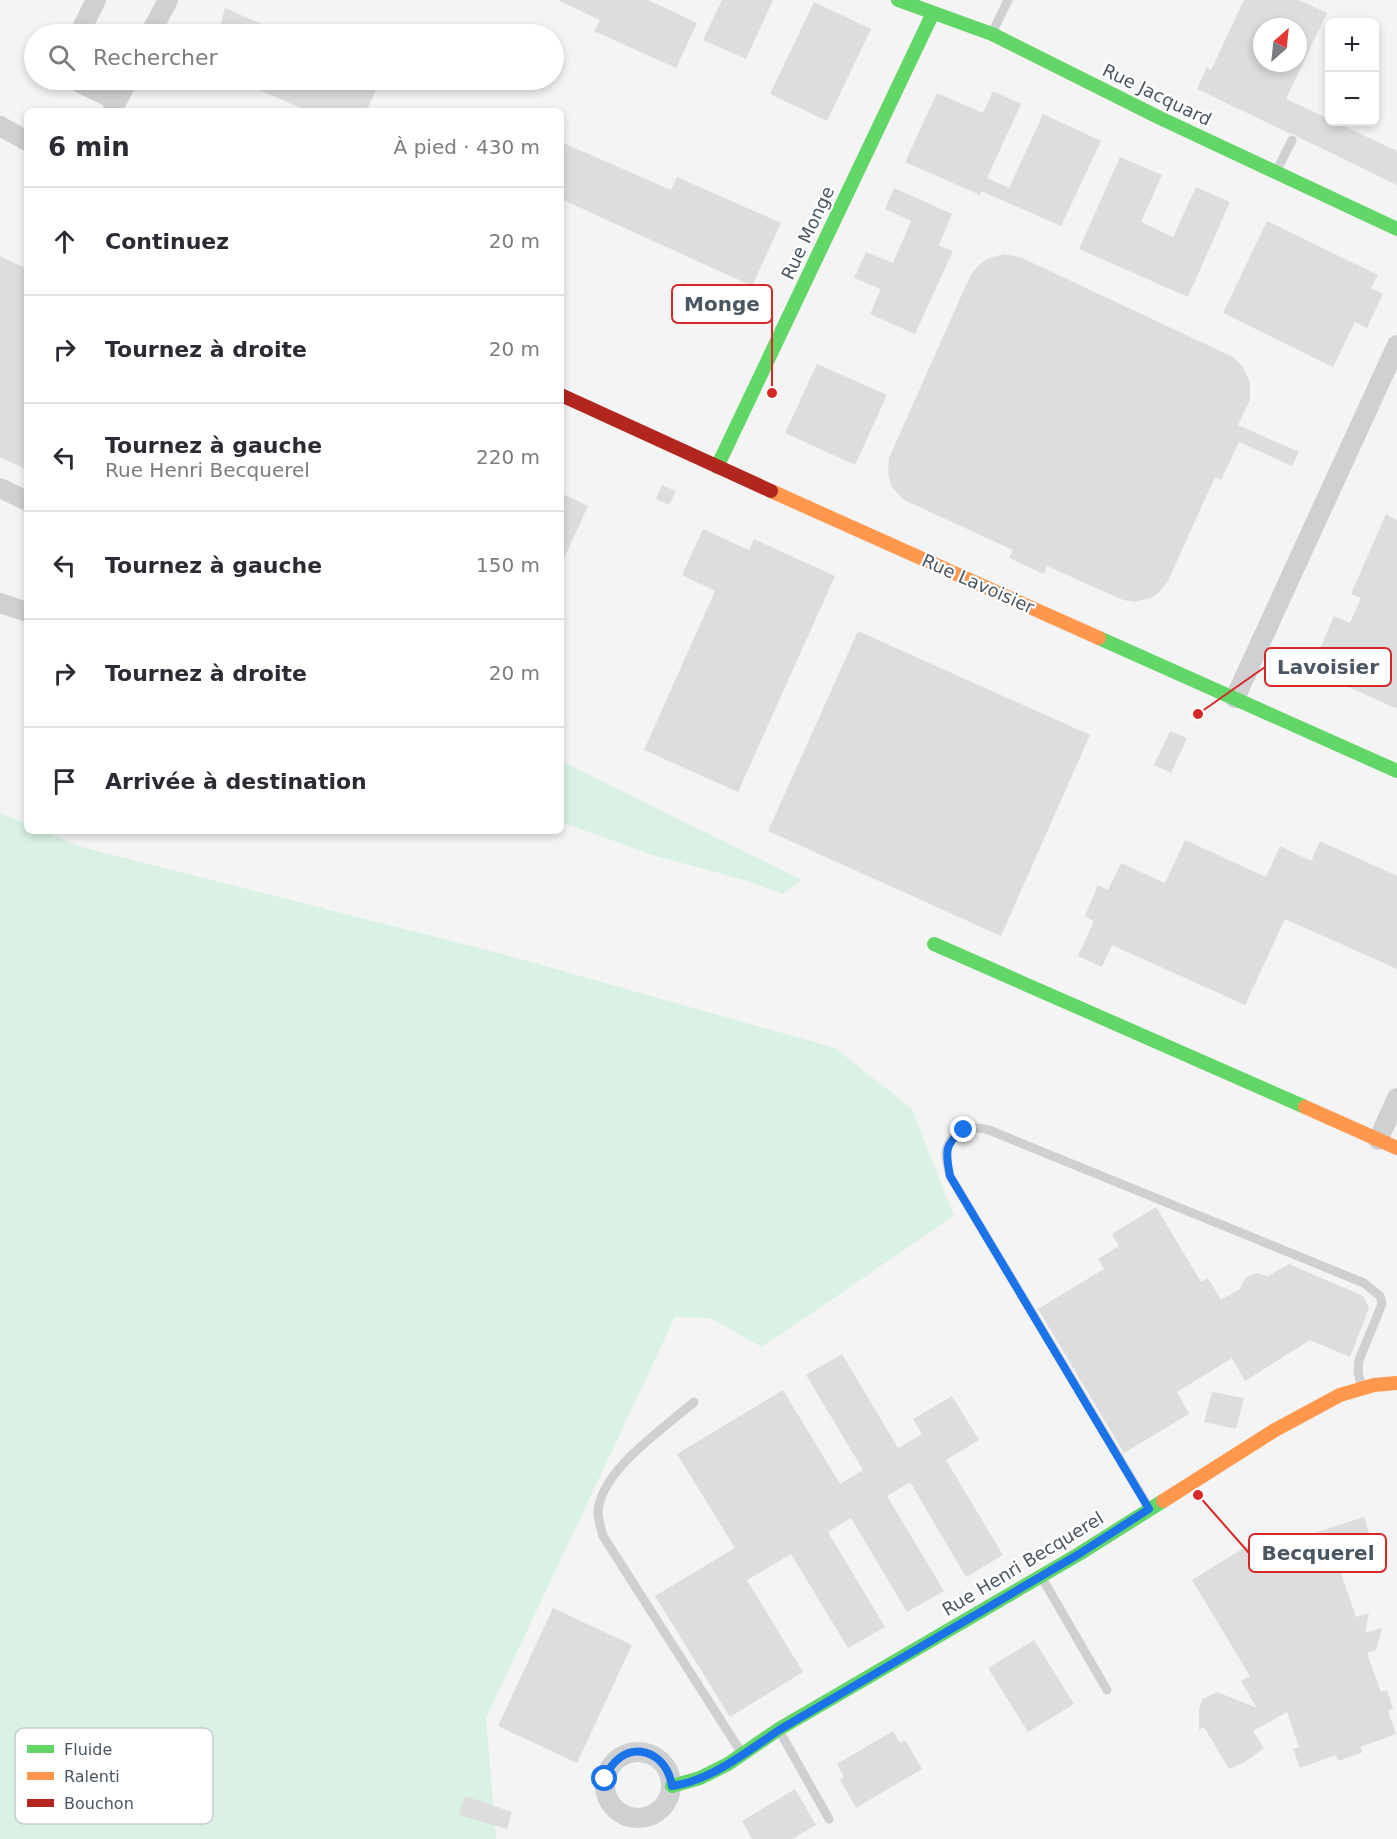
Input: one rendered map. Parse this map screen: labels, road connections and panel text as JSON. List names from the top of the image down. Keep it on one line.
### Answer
{"streets":{"street":["Rue Jacquard","Rue Monge","Rue Lavoisier","Rue Henri Becquerel"]},"crossings":[["Rue Jacquard","Rue Monge"],["Rue Monge","Rue Lavoisier"]],"places":["Monge","Lavoisier","Becquerel"],"legend":["Fluide","Ralenti","Bouchon"],"north":"top right","page":{"map_buttons":["+","−"],"search":"Rechercher","heading":["6 min","À pied · 430 m"],"list":[["Continuez","20 m"],["Tournez à droite","20 m"],["Tournez à gauche","Rue Henri Becquerel","220 m"],["Tournez à gauche","150 m"],["Tournez à droite","20 m"],"Arrivée à destination"]}}
